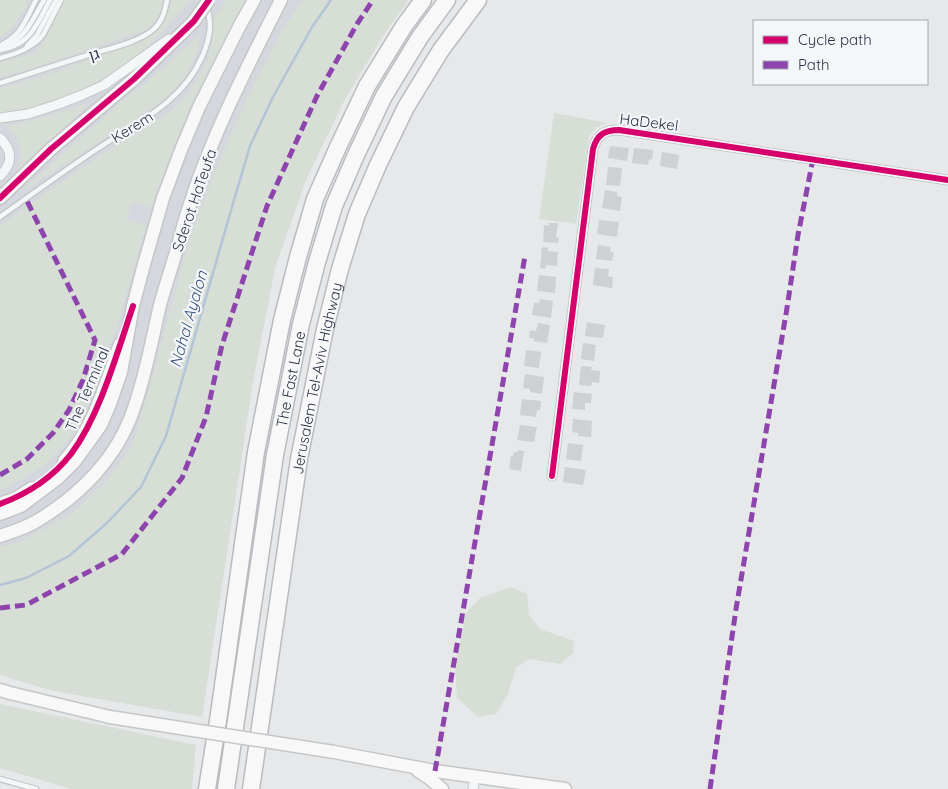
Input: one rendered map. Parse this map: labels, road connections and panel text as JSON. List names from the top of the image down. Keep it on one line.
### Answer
{"streets":{"highway":["Jerusalem Tel-Aviv Highway","The Fast Lane"],"main road":["Sderot HaTeufa","The Terminal"],"street":["HaDekel"],"lane":["גן","Kerem"]},"crossings":[["Sderot HaTeufa","The Terminal"]],"water":["Nahal Ayalon"],"legend":["Cycle path","Path"]}
